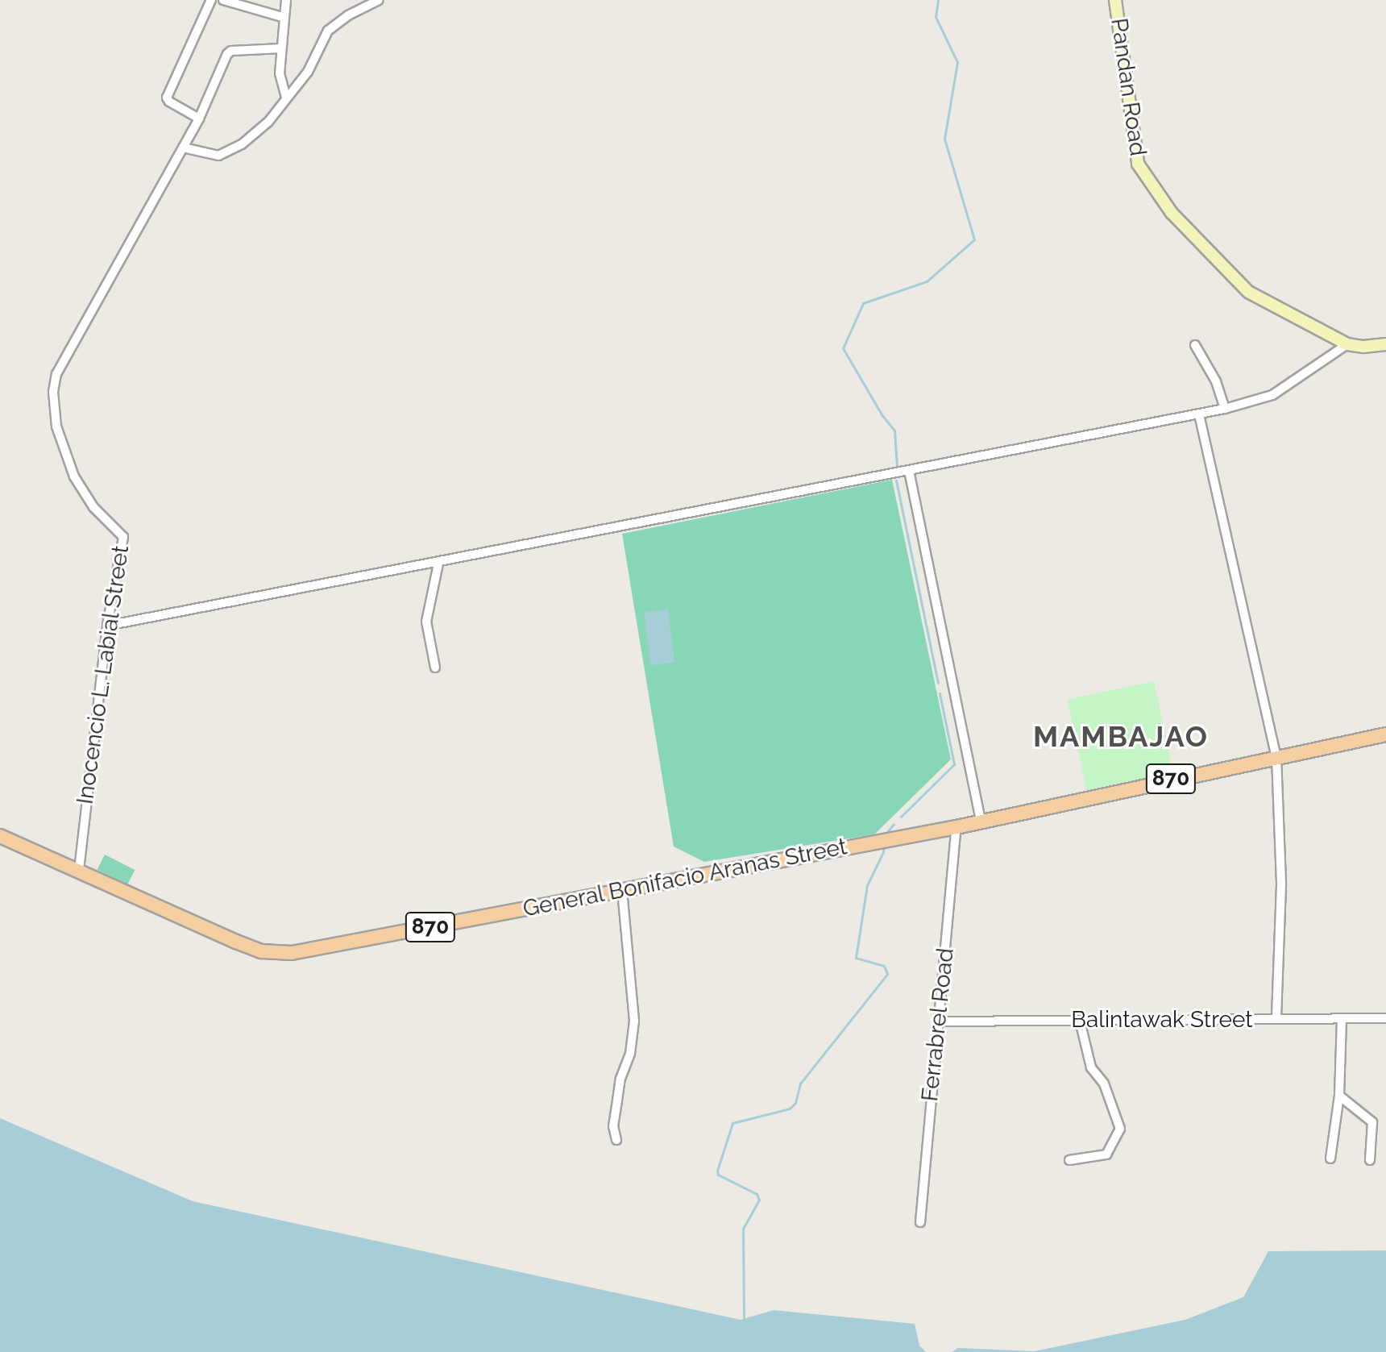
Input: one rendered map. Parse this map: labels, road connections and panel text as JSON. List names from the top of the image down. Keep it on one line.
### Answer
{"streets":{"main road":["870","General Bonifacio Aranas Street"],"street":["Pandan Road","Inocencio L. Labial Street","Balintawak Street","Ferrabrel Road"]},"crossings":[["Inocencio L. Labial Street","General Bonifacio Aranas Street"],["General Bonifacio Aranas Street","Ferrabrel Road"],["Balintawak Street","Ferrabrel Road"]],"districts":["MAMBAJAO"]}
